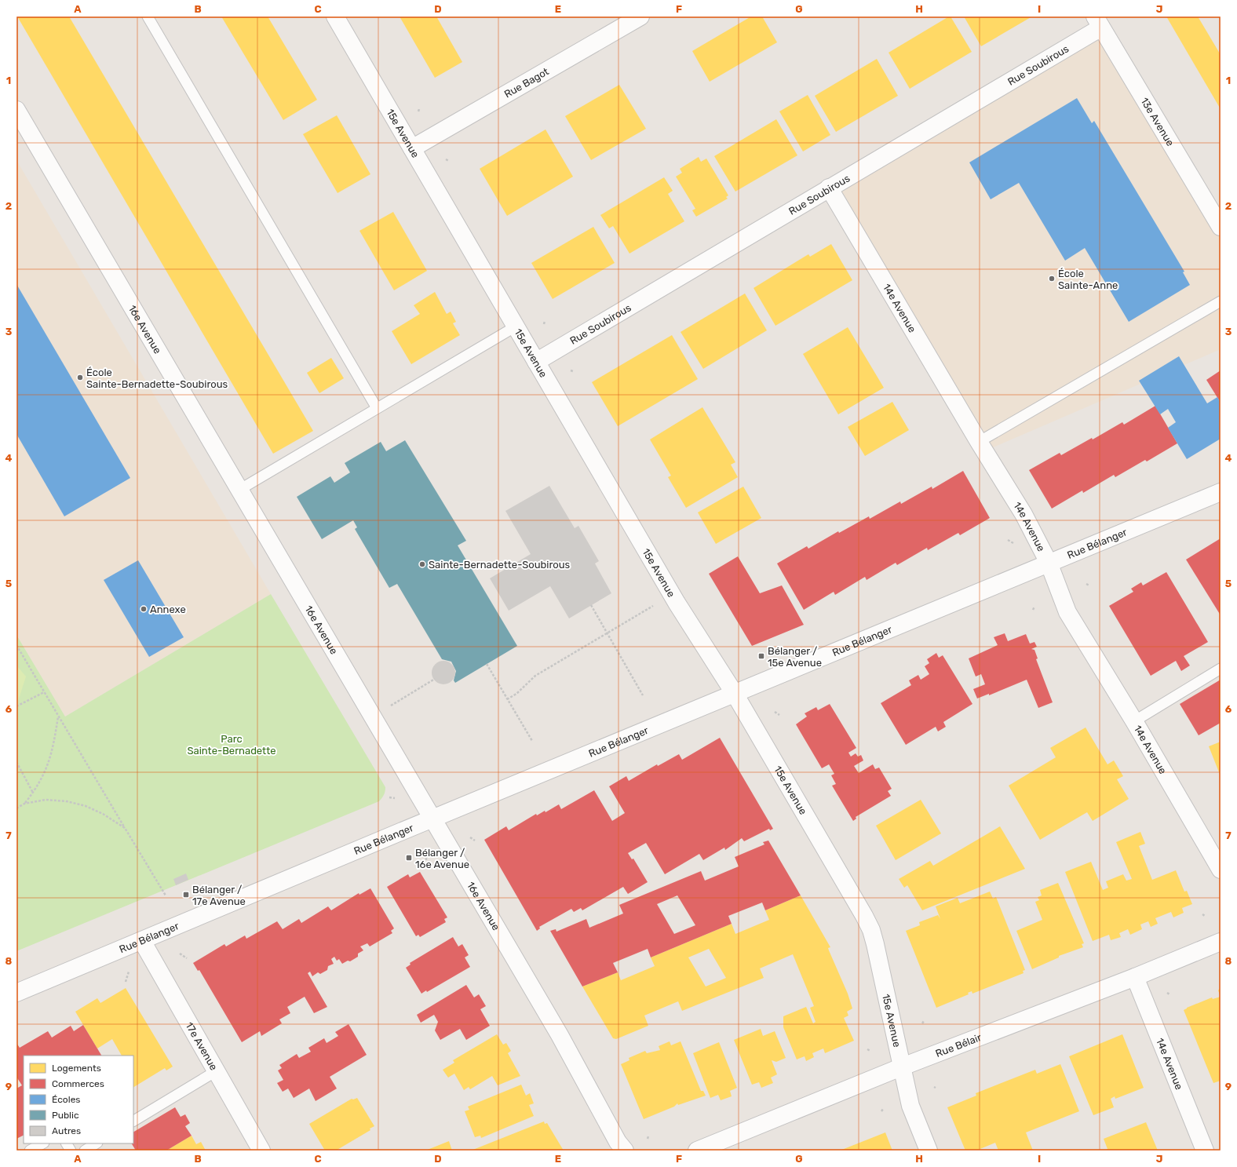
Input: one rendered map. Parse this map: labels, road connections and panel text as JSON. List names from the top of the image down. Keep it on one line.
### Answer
{"streets":{"street":["Rue Soubirous","Rue Bagot","13e Avenue","15e Avenue","14e Avenue","16e Avenue","Rue Bélanger","Rue Bélair","17e Avenue"]},"crossings":[["Rue Soubirous","13e Avenue"],["Rue Soubirous","15e Avenue"],["Rue Soubirous","14e Avenue"],["Rue Bagot","15e Avenue"],["15e Avenue","Rue Bélanger"],["15e Avenue","Rue Bélair"],["14e Avenue","Rue Bélanger"],["14e Avenue","Rue Bélair"],["16e Avenue","Rue Bélanger"],["Rue Bélanger","17e Avenue"]],"parks":["Parc Sainte-Bernadette"],"places":{"other":["École Sainte-Anne","École Sainte-Bernadette-Soubirous","Sainte-Bernadette-Soubirous","Annexe"],"transit":["Bélanger / 15e Avenue","Bélanger / 16e Avenue","Bélanger / 17e Avenue"]},"legend":["Logements","Commerces","Écoles","Public","Autres"],"grid":{"columns":["A","B","C","D","E","F","G","H","I","J"],"rows":["1","2","3","4","5","6","7","8","9"]}}
